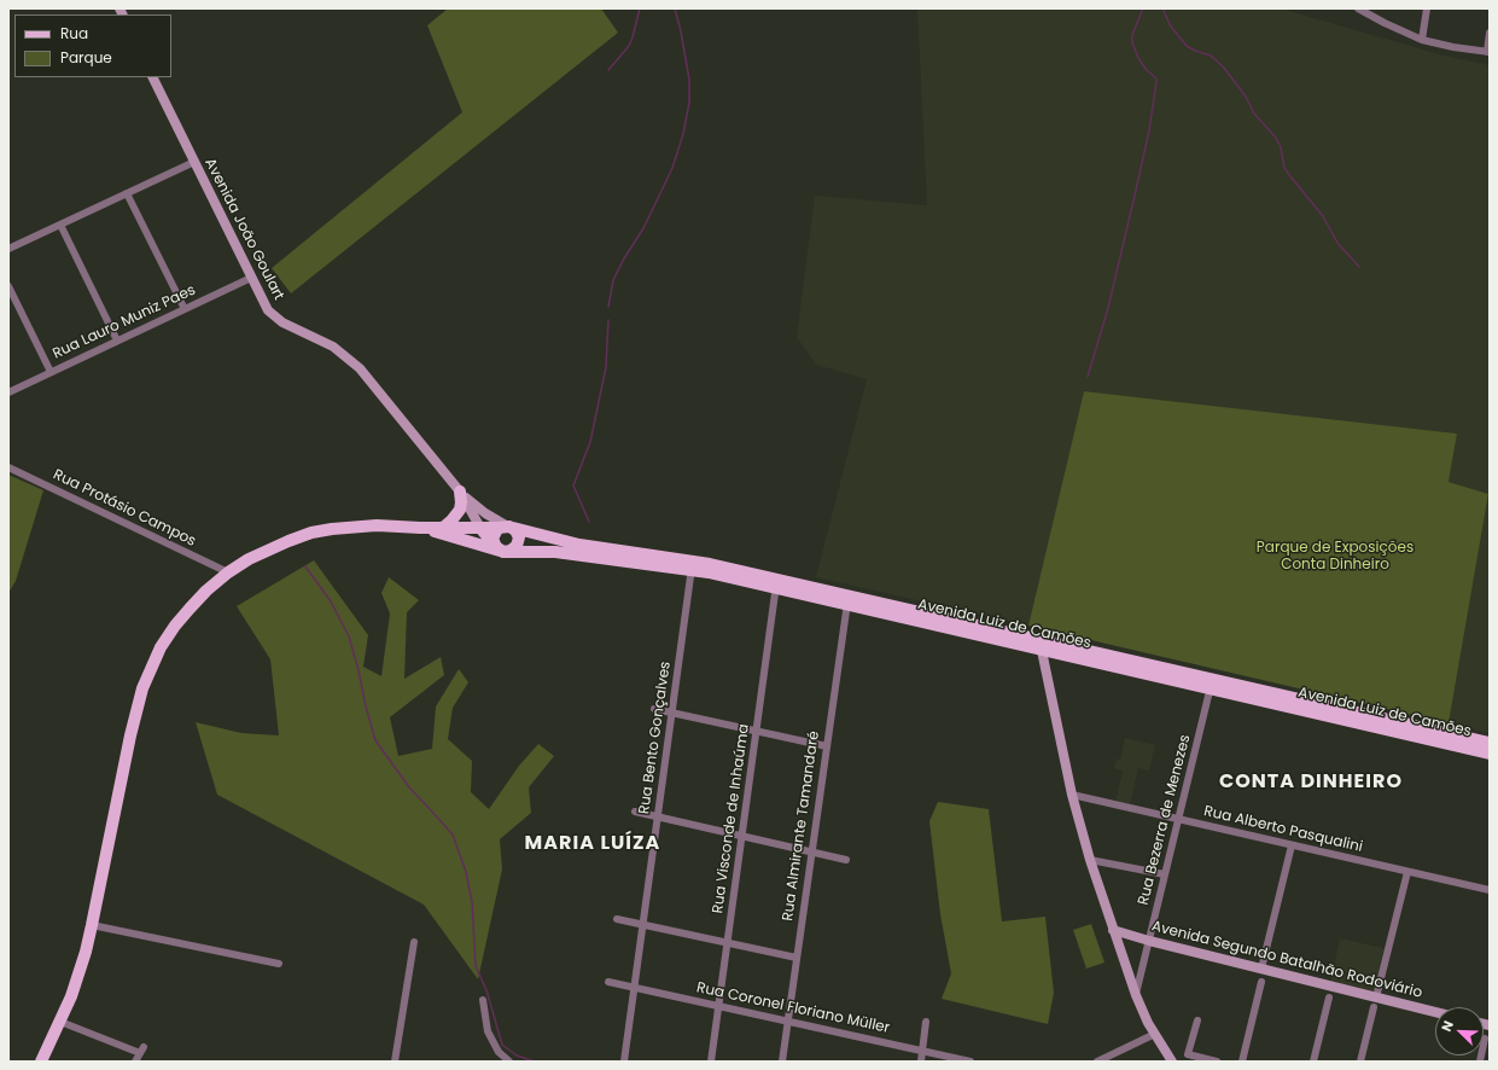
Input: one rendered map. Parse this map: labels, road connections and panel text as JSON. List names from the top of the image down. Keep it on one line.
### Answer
{"streets":{"main road":["Avenida Luiz de Camões"],"street":["Avenida João Goulart","Rua Lauro Muniz Paes","Rua Protásio Campos","Rua Bento Gonçalves","Rua Visconde de Inhaúma","Rua Bezerra de Menezes","Rua Almirante Tamandaré","Rua Alberto Pasqualini","Avenida Segundo Batalhão Rodoviário","Rua Coronel Floriano Müller"]},"crossings":[["Avenida João Goulart","Rua Lauro Muniz Paes"],["Avenida João Goulart","Avenida Luiz de Camões"],["Avenida Luiz de Camões","Rua Bento Gonçalves"],["Avenida Luiz de Camões","Rua Visconde de Inhaúma"],["Avenida Luiz de Camões","Rua Bezerra de Menezes"],["Avenida Luiz de Camões","Rua Almirante Tamandaré"],["Rua Bento Gonçalves","Rua Coronel Floriano Müller"],["Rua Visconde de Inhaúma","Rua Coronel Floriano Müller"],["Rua Bezerra de Menezes","Rua Alberto Pasqualini"],["Rua Bezerra de Menezes","Avenida Segundo Batalhão Rodoviário"],["Rua Almirante Tamandaré","Rua Coronel Floriano Müller"]],"districts":["CONTA DINHEIRO","MARIA LUÍZA"],"parks":["Parque de Exposições Conta Dinheiro"],"legend":["Rua","Parque"],"north":"top left"}
